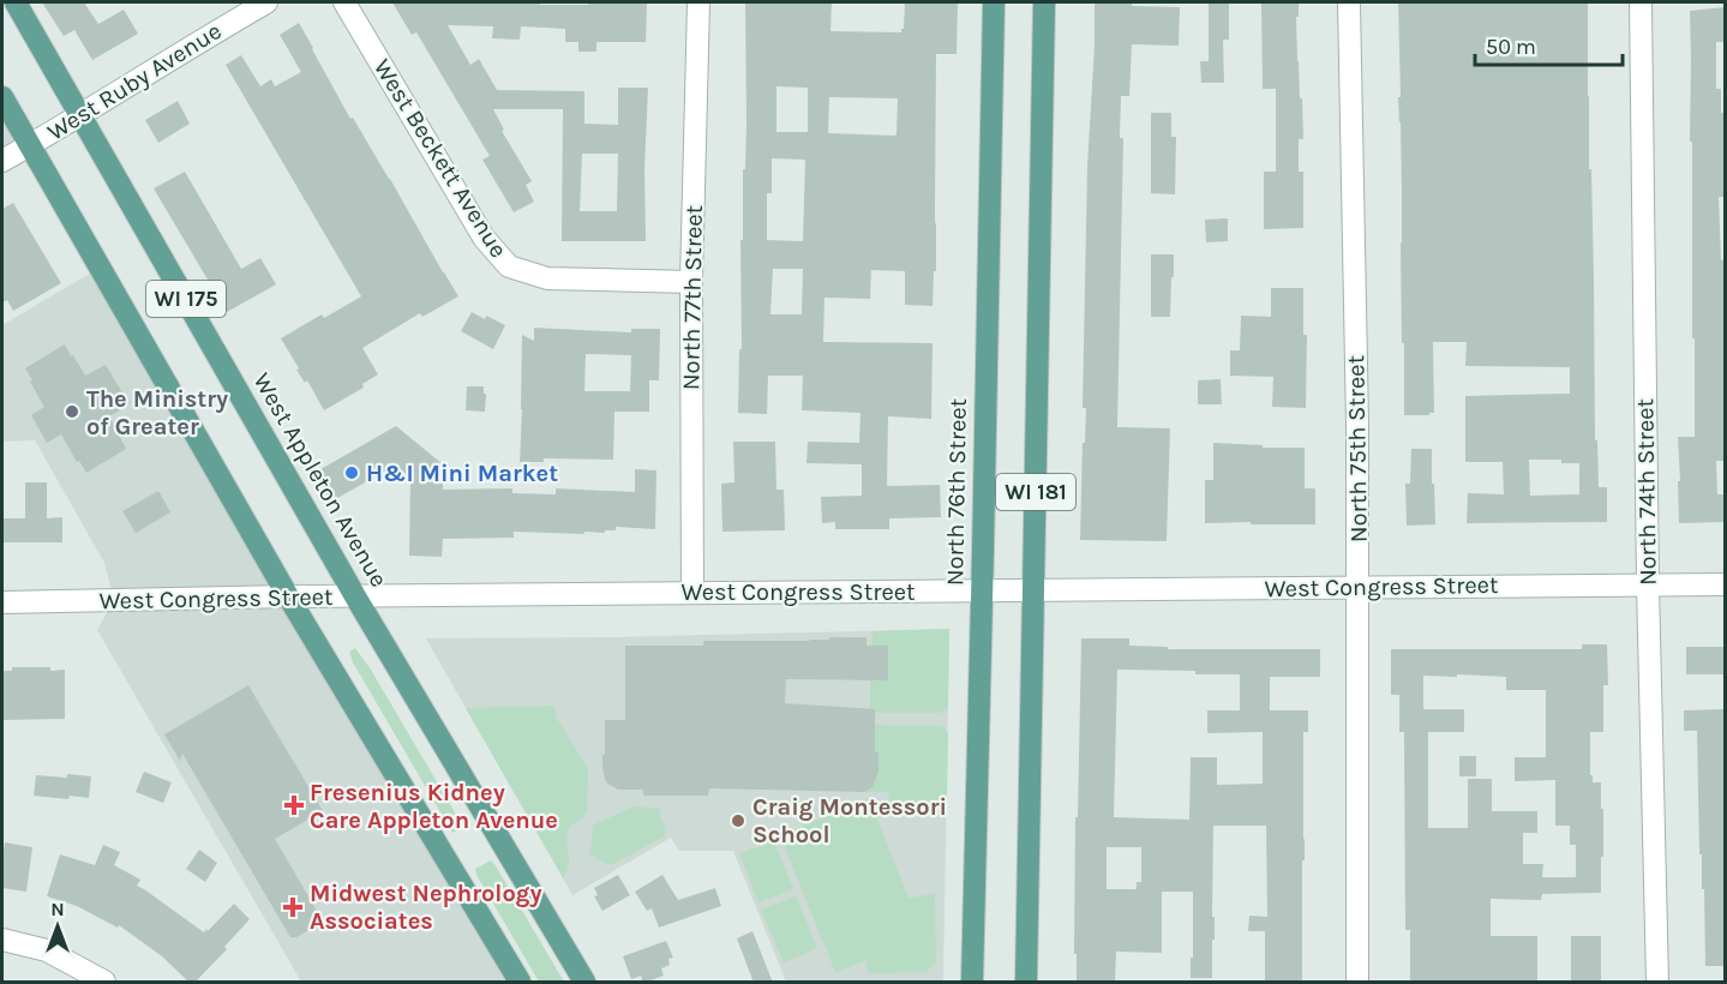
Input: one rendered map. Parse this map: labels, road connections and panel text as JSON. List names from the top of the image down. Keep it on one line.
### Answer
{"streets":{"main road":["WI 175","West Appleton Avenue","North 76th Street","WI 181"],"street":["West Ruby Avenue","West Beckett Avenue","North 77th Street","North 75th Street","North 74th Street","West Congress Street"]},"crossings":[["West Ruby Avenue","WI 175"],["West Ruby Avenue","West Appleton Avenue"],["West Beckett Avenue","North 77th Street"],["North 77th Street","West Congress Street"],["WI 175","West Congress Street"],["North 75th Street","West Congress Street"],["West Appleton Avenue","West Congress Street"],["North 76th Street","West Congress Street"],["WI 181","West Congress Street"],["North 74th Street","West Congress Street"]],"places":{"other":["The Ministry of Greater","H&I Mini Market","Craig Montessori School"],"health":["Fresenius Kidney Care Appleton Avenue","Midwest Nephrology Associates"]},"scale_bar":"50 m","north":"top"}
